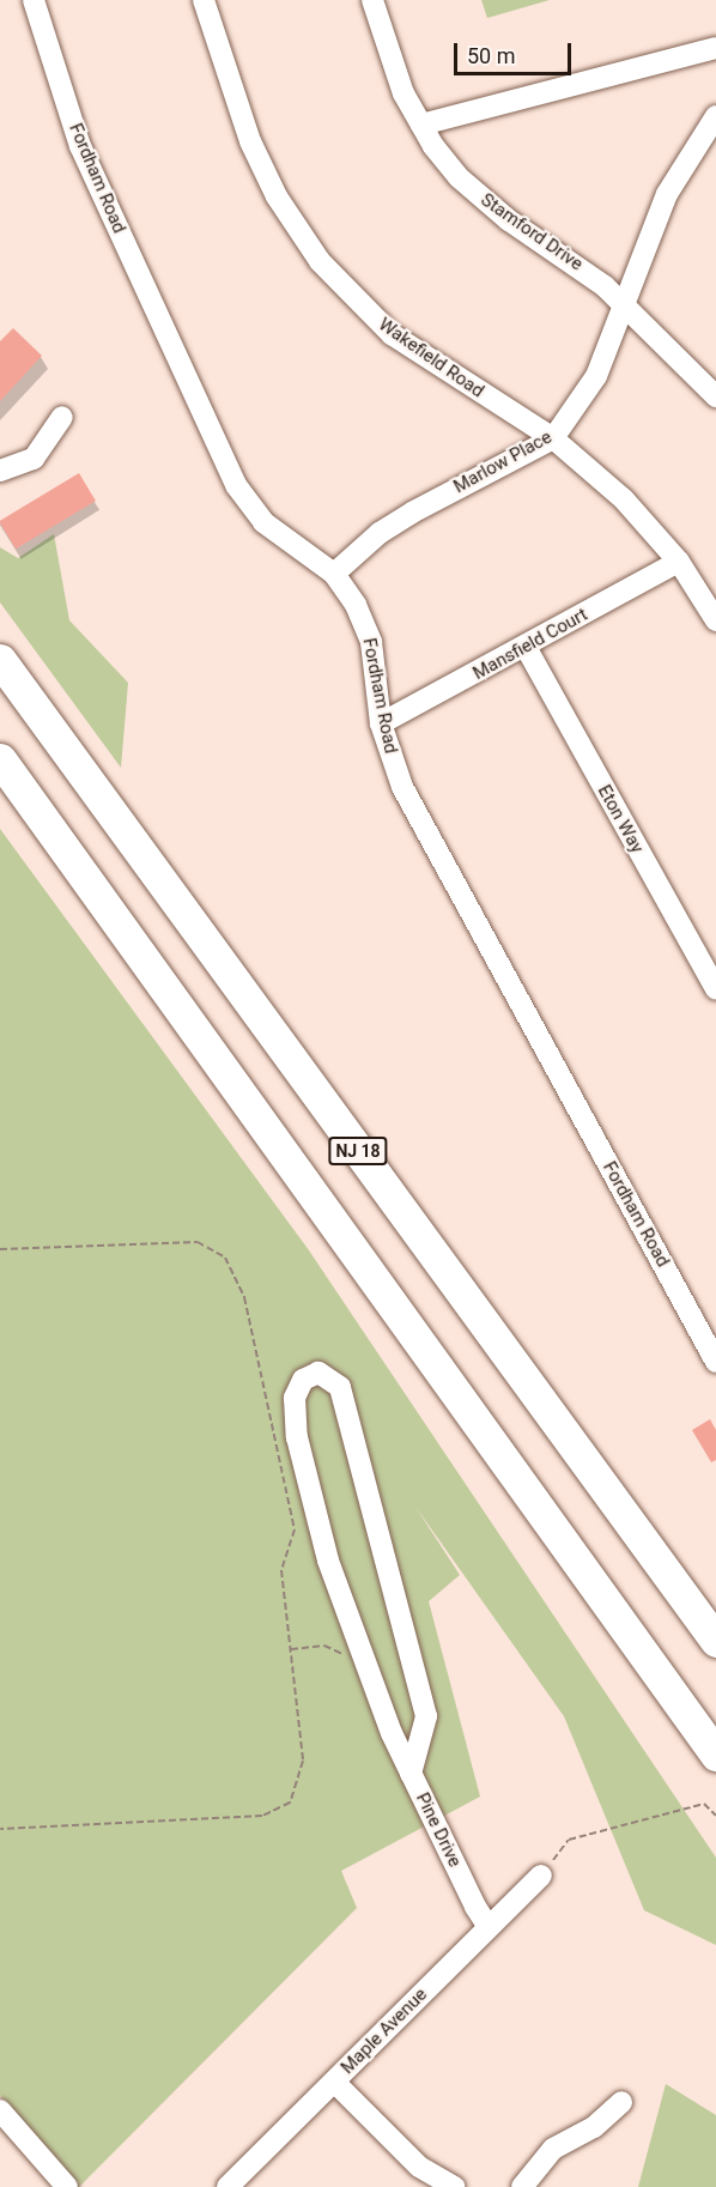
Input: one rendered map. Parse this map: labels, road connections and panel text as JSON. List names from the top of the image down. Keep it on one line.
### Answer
{"streets":{"highway":["NJ 18"],"street":["Fordham Road","Stamford Drive","Wakefield Road","Marlow Place","Mansfield Court","Eton Way","Pine Drive","Maple Avenue"]},"crossings":[["Fordham Road","Marlow Place"],["Fordham Road","Mansfield Court"],["Stamford Drive","Marlow Place"],["Wakefield Road","Marlow Place"],["Wakefield Road","Mansfield Court"],["Mansfield Court","Eton Way"],["Pine Drive","Maple Avenue"]],"scale_bar":"50 m"}
